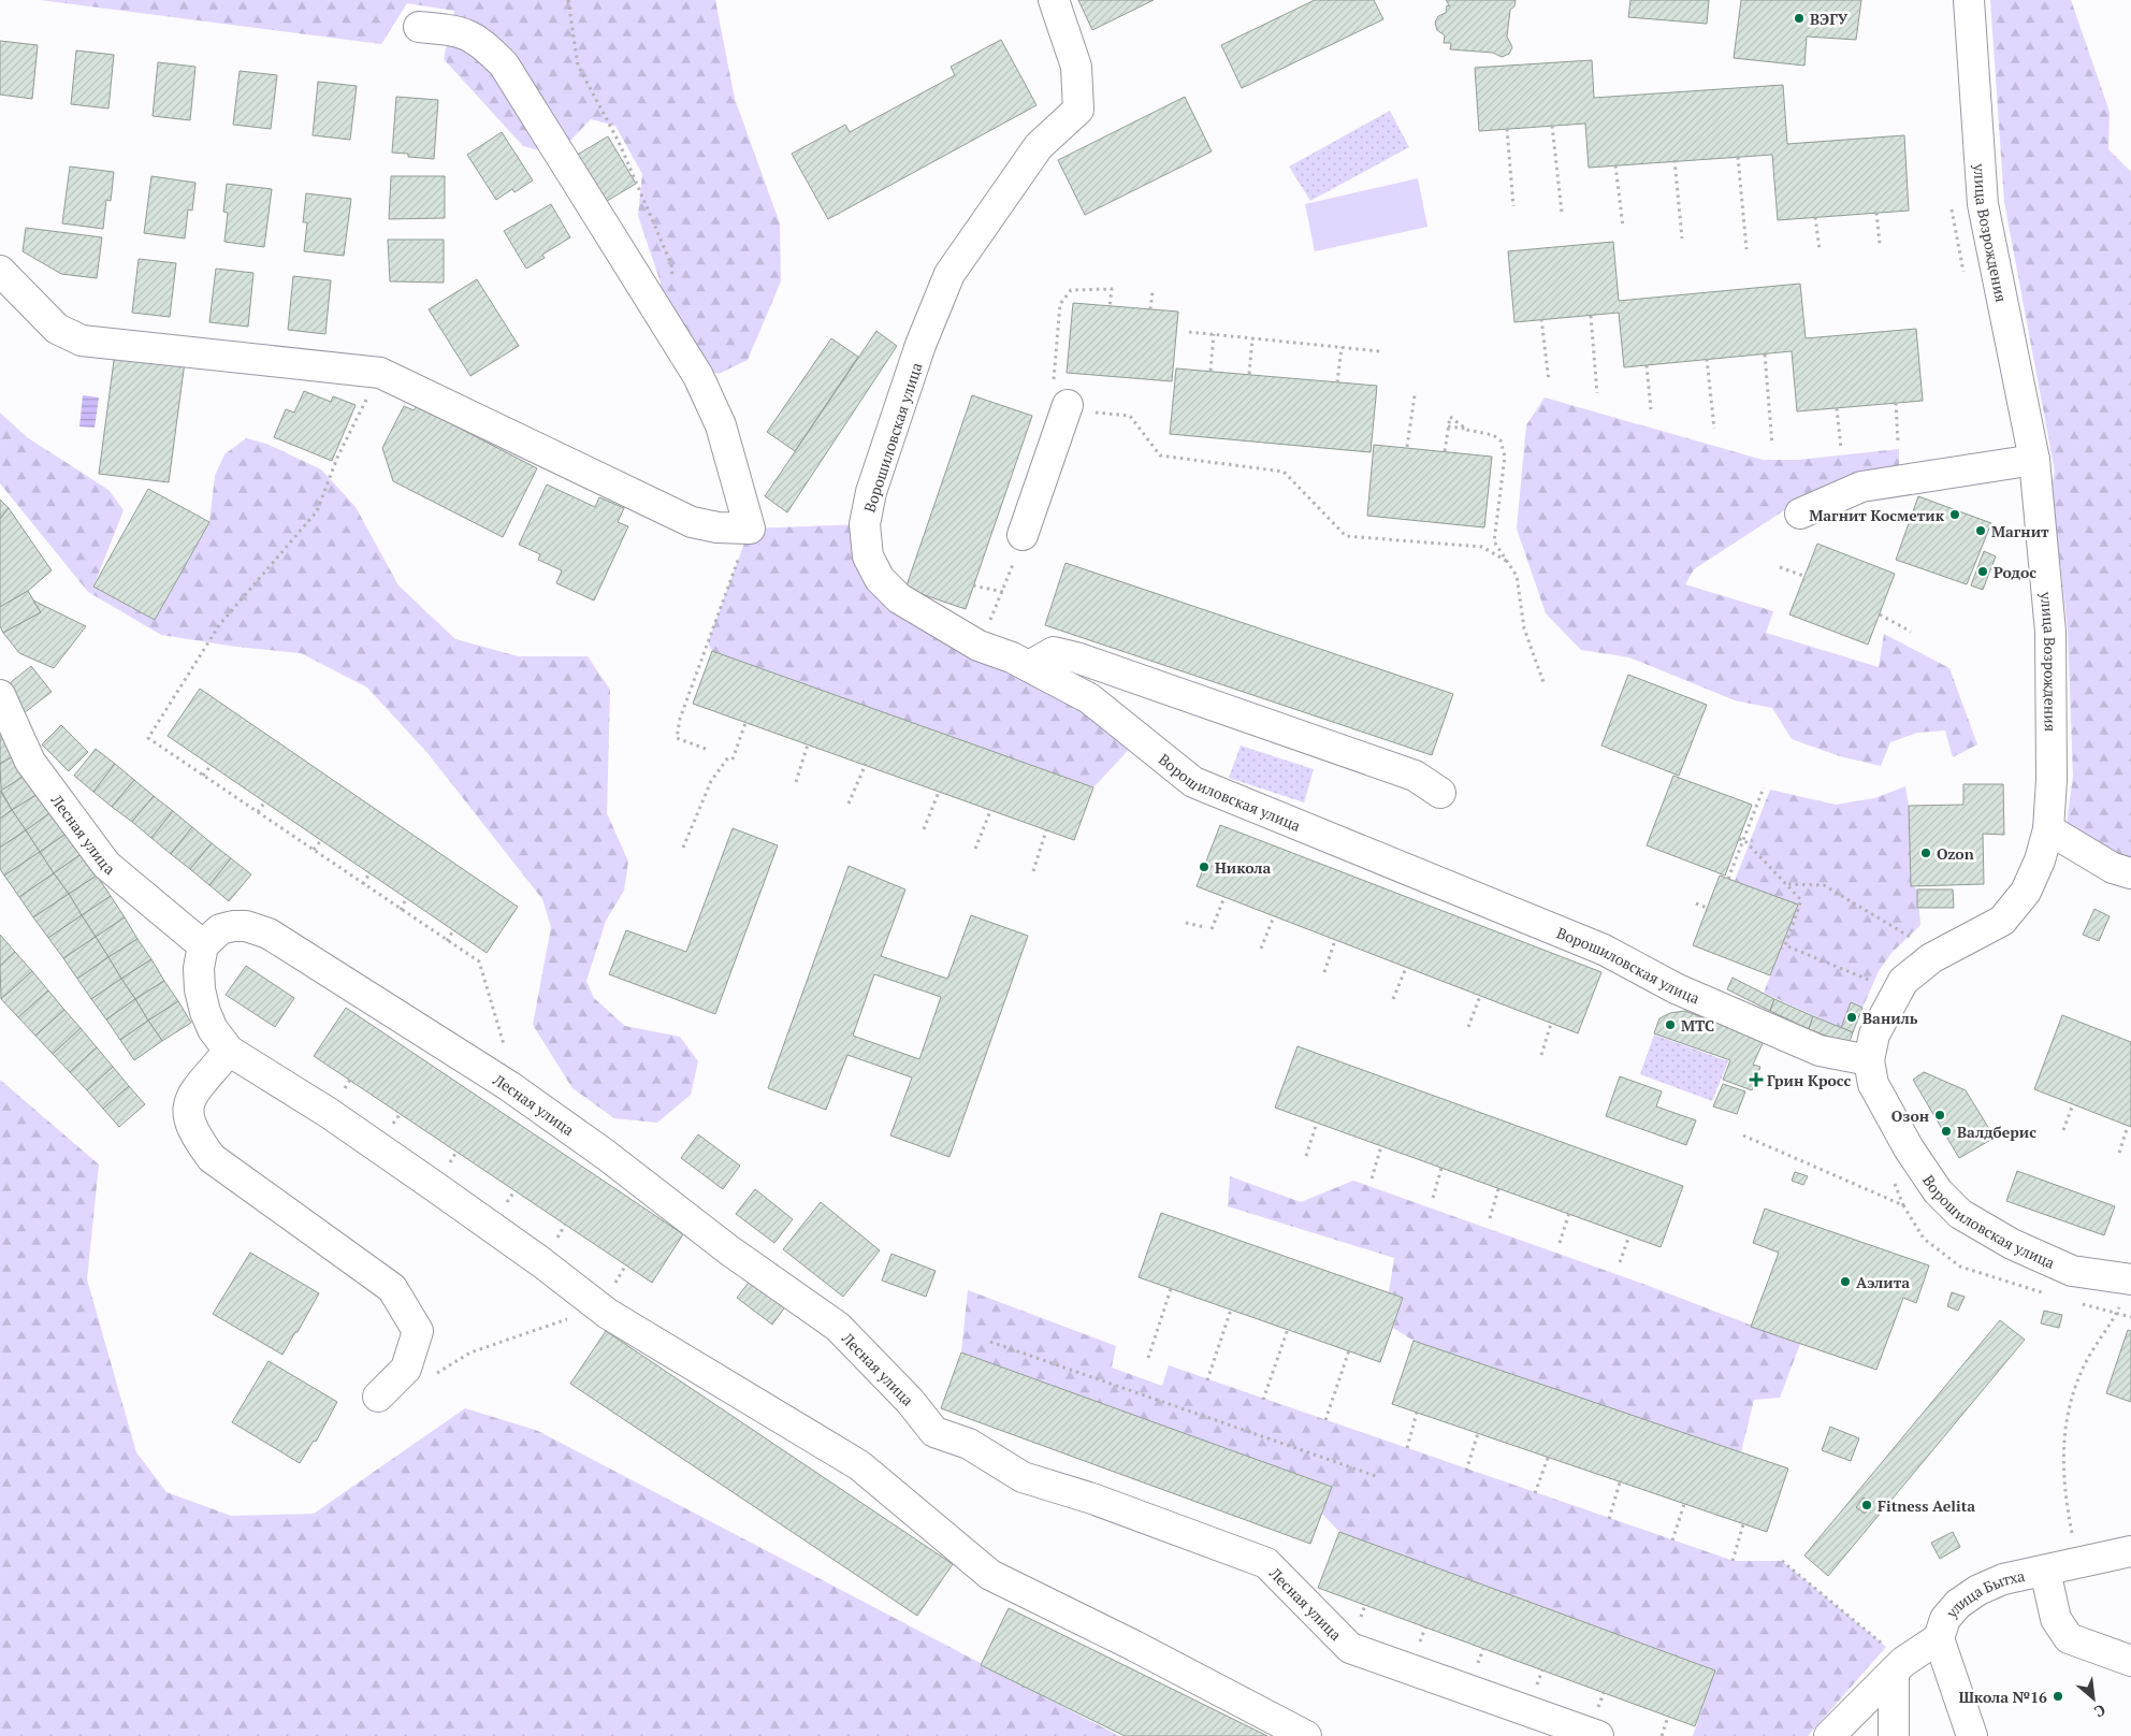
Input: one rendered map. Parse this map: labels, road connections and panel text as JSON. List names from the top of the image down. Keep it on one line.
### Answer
{"streets":{"street":["улица Возрождения","Ворошиловская улица","Лесная улица","улица Бытха"]},"crossings":[["улица Возрождения","Ворошиловская улица"]],"places":{"other":["ВЭГУ","Магнит Косметик","Магнит","Родос","Ozon","Никола","Ваниль","МТС","Озон","Валдберис","Аэлита","Fitness Aelita","Школа №16"],"health":["Грин Кросс"]},"north":"bottom right"}
